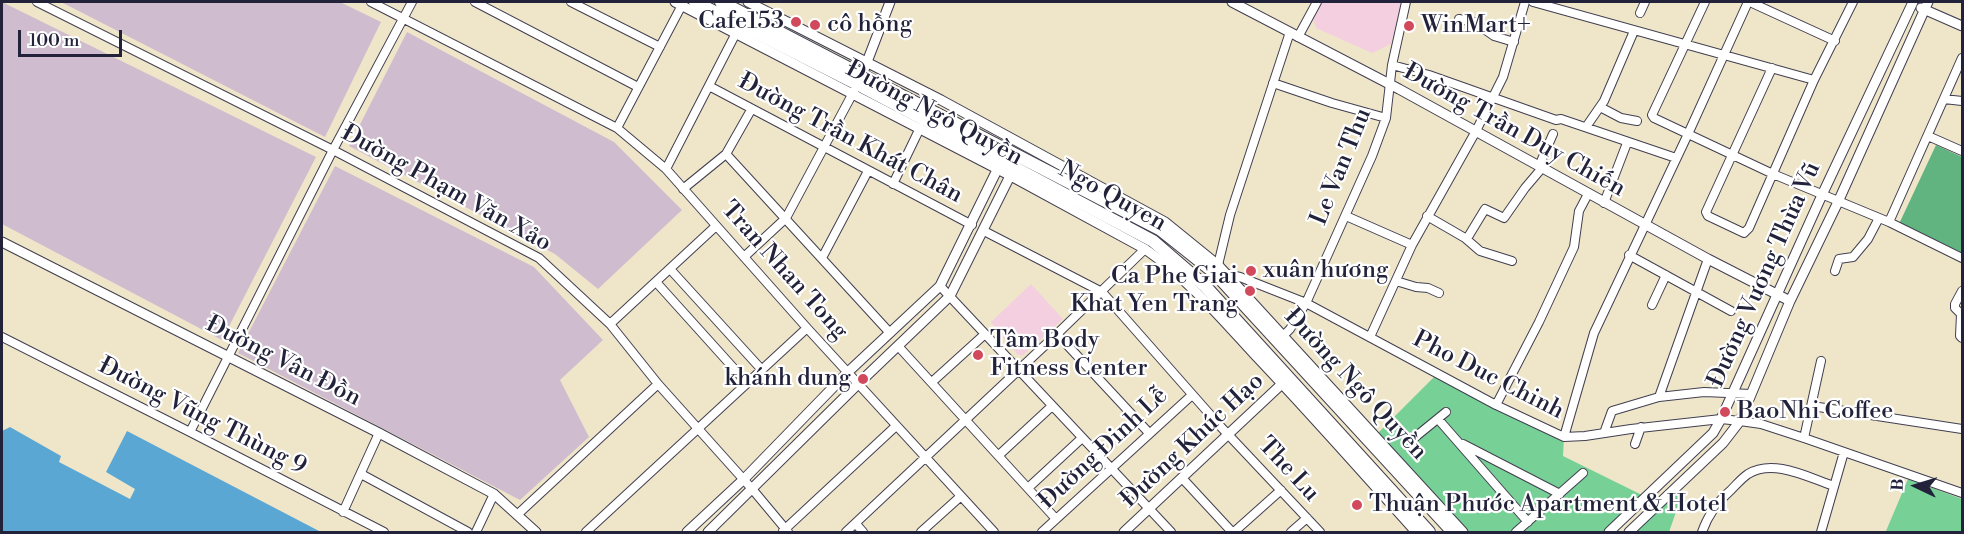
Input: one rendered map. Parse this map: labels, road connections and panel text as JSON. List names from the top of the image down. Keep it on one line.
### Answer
{"streets":{"highway":["Ngo Quyen"],"street":["Đường Ngô Quyền","Đường Trần Duy Chiến","Đường Trần Khát Chân","Le Van Thu","Đường Phạm Văn Xảo","Tran Nhan Tong","Đường Vương Thừa Vũ","Đường Vân Đồn","Pho Duc Chinh","Đường Vũng Thùng 9","Đường Khúc Hạo","Đường Đinh Lễ","The Lu"]},"crossings":[["Đường Ngô Quyền","Le Van Thu"],["Đường Ngô Quyền","Ngo Quyen"],["Đường Ngô Quyền","Pho Duc Chinh"],["Đường Ngô Quyền","Đường Khúc Hạo"],["Đường Trần Duy Chiến","Le Van Thu"],["Đường Trần Duy Chiến","Đường Vương Thừa Vũ"],["Le Van Thu","Pho Duc Chinh"],["Ngo Quyen","Pho Duc Chinh"],["Ngo Quyen","Đường Khúc Hạo"],["Đường Vương Thừa Vũ","Pho Duc Chinh"],["Đường Khúc Hạo","The Lu"]],"places":["Cafe153","cô hồng","WinMart+","xuân hương","Ca Phe Giai Khat Yen Trang","Tâm Body Fitness Center","khánh dung","BaoNhi Coffee","Thuận Phước Apartment & Hotel"],"scale_bar":"100 m","north":"left"}
